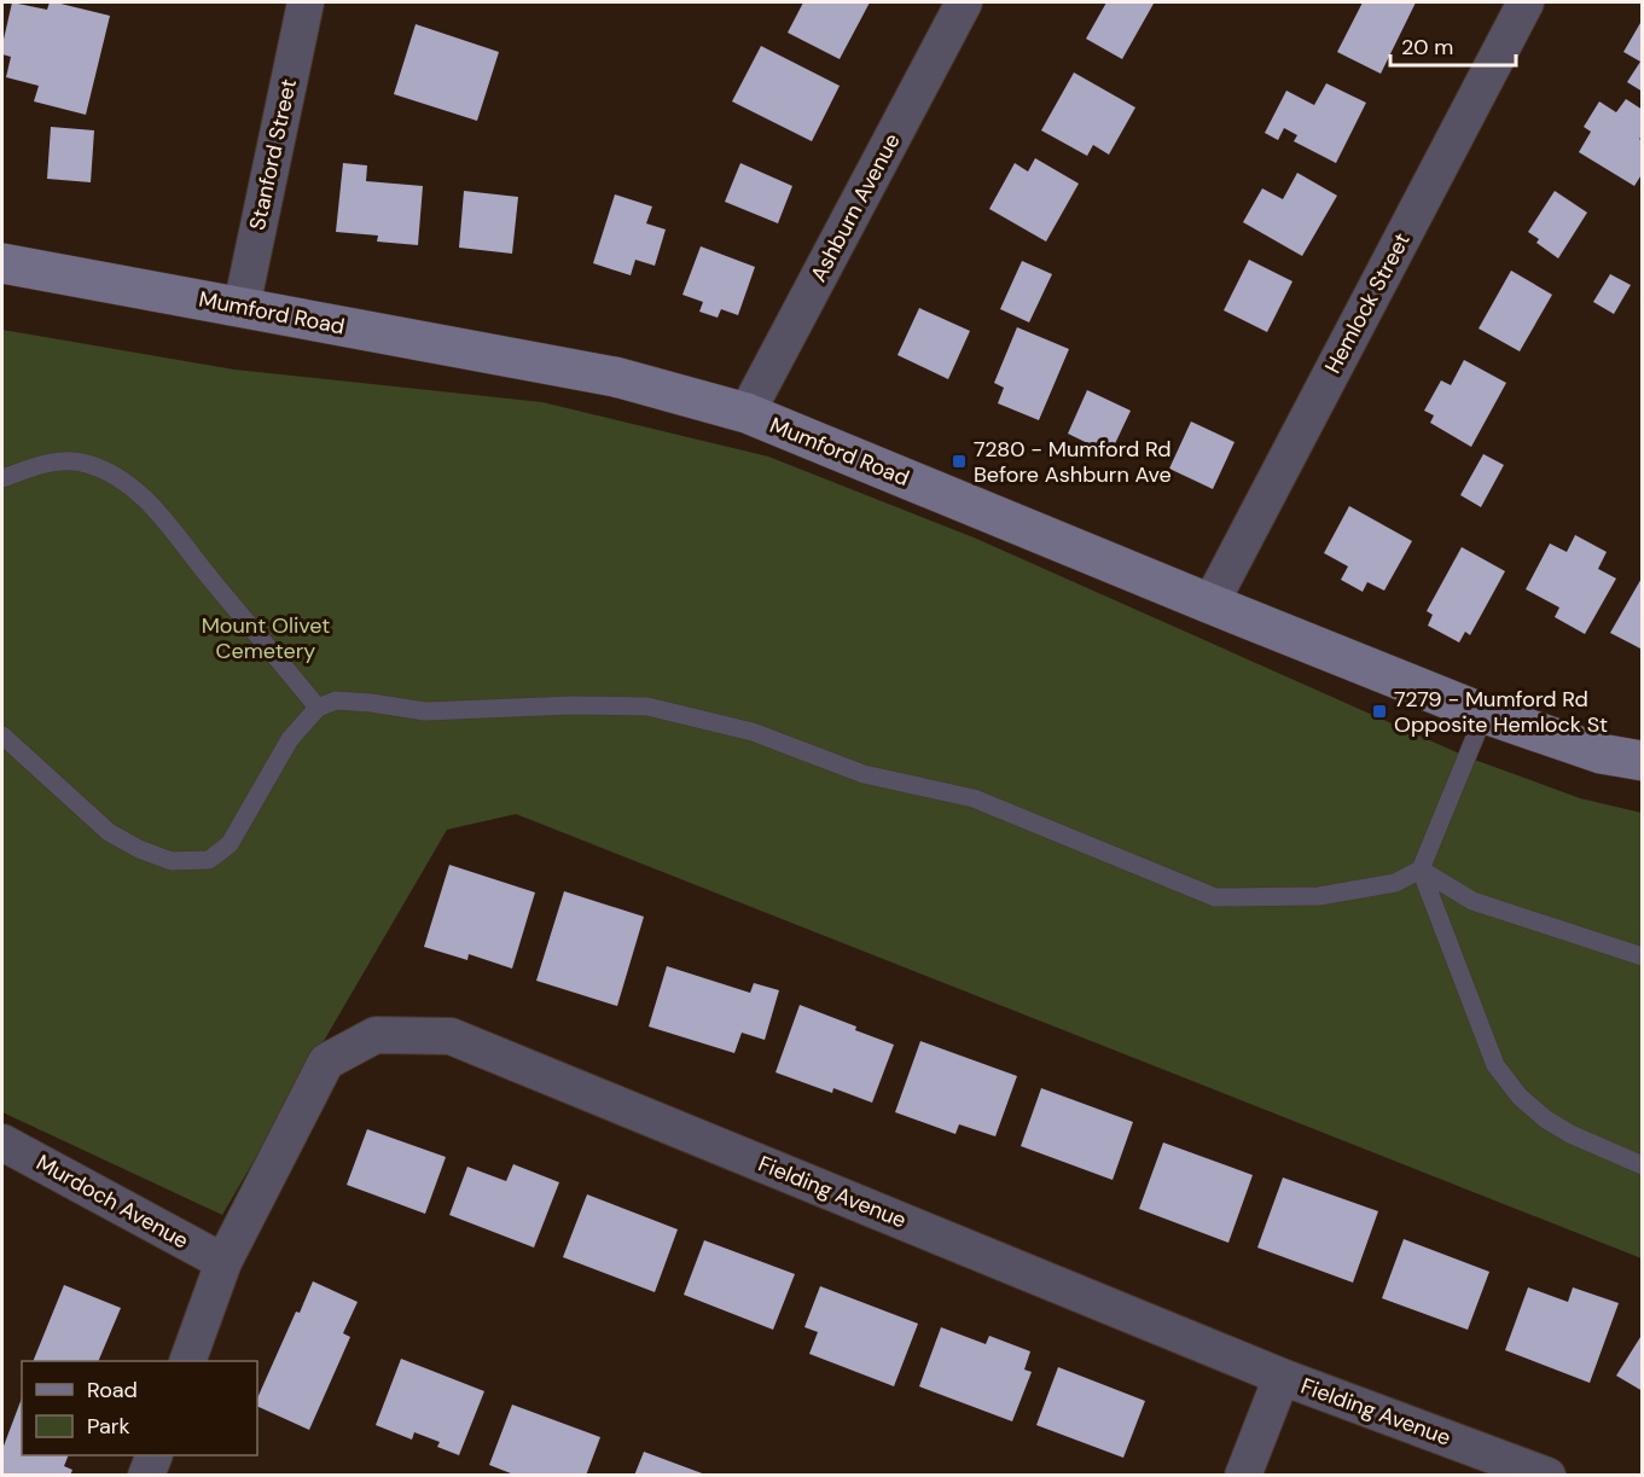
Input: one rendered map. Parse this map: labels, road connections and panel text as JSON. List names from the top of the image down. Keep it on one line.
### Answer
{"streets":{"street":["Stanford Street","Ashburn Avenue","Hemlock Street","Mumford Road","Fielding Avenue","Murdoch Avenue"]},"crossings":[["Stanford Street","Mumford Road"],["Ashburn Avenue","Mumford Road"],["Hemlock Street","Mumford Road"],["Fielding Avenue","Murdoch Avenue"]],"parks":["Mount Olivet Cemetery"],"places":{"transit":["7280 - Mumford Rd Before Ashburn Ave","7279 - Mumford Rd Opposite Hemlock St"]},"legend":["Road","Park"],"scale_bar":"20 m"}
